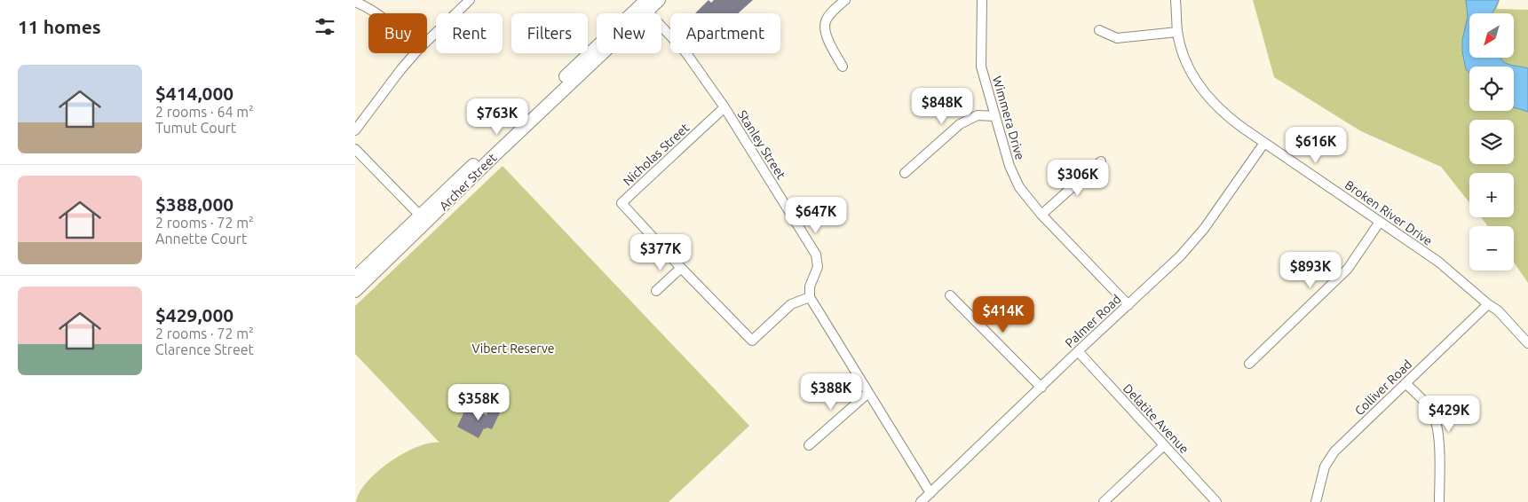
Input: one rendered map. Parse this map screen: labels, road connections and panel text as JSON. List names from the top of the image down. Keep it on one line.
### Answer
{"streets":{"main road":["Archer Street"],"street":["Wimmera Drive","Stanley Street","Nicholas Street","Broken River Drive","Palmer Road","Colliver Road","Delatite Avenue"]},"crossings":[["Wimmera Drive","Palmer Road"],["Stanley Street","Nicholas Street"],["Stanley Street","Archer Street"],["Broken River Drive","Palmer Road"],["Broken River Drive","Colliver Road"],["Palmer Road","Delatite Avenue"]],"parks":["Vibert Reserve"],"north":"bottom left","page":{"heading":"11 homes","map_buttons":["+","−"],"chip":["Buy","Rent","Filters","New","Apartment"],"list":[{"name":"$414,000","note":"2 rooms · 64 m² · Tumut Court"},{"name":"$388,000","note":"2 rooms · 72 m² · Annette Court"},{"name":"$429,000","note":"2 rooms · 72 m² · Clarence Street"}],"price":["$848K","$763K","$616K","$306K","$647K","$377K","$893K","$414K","$388K","$358K","$429K"]}}
